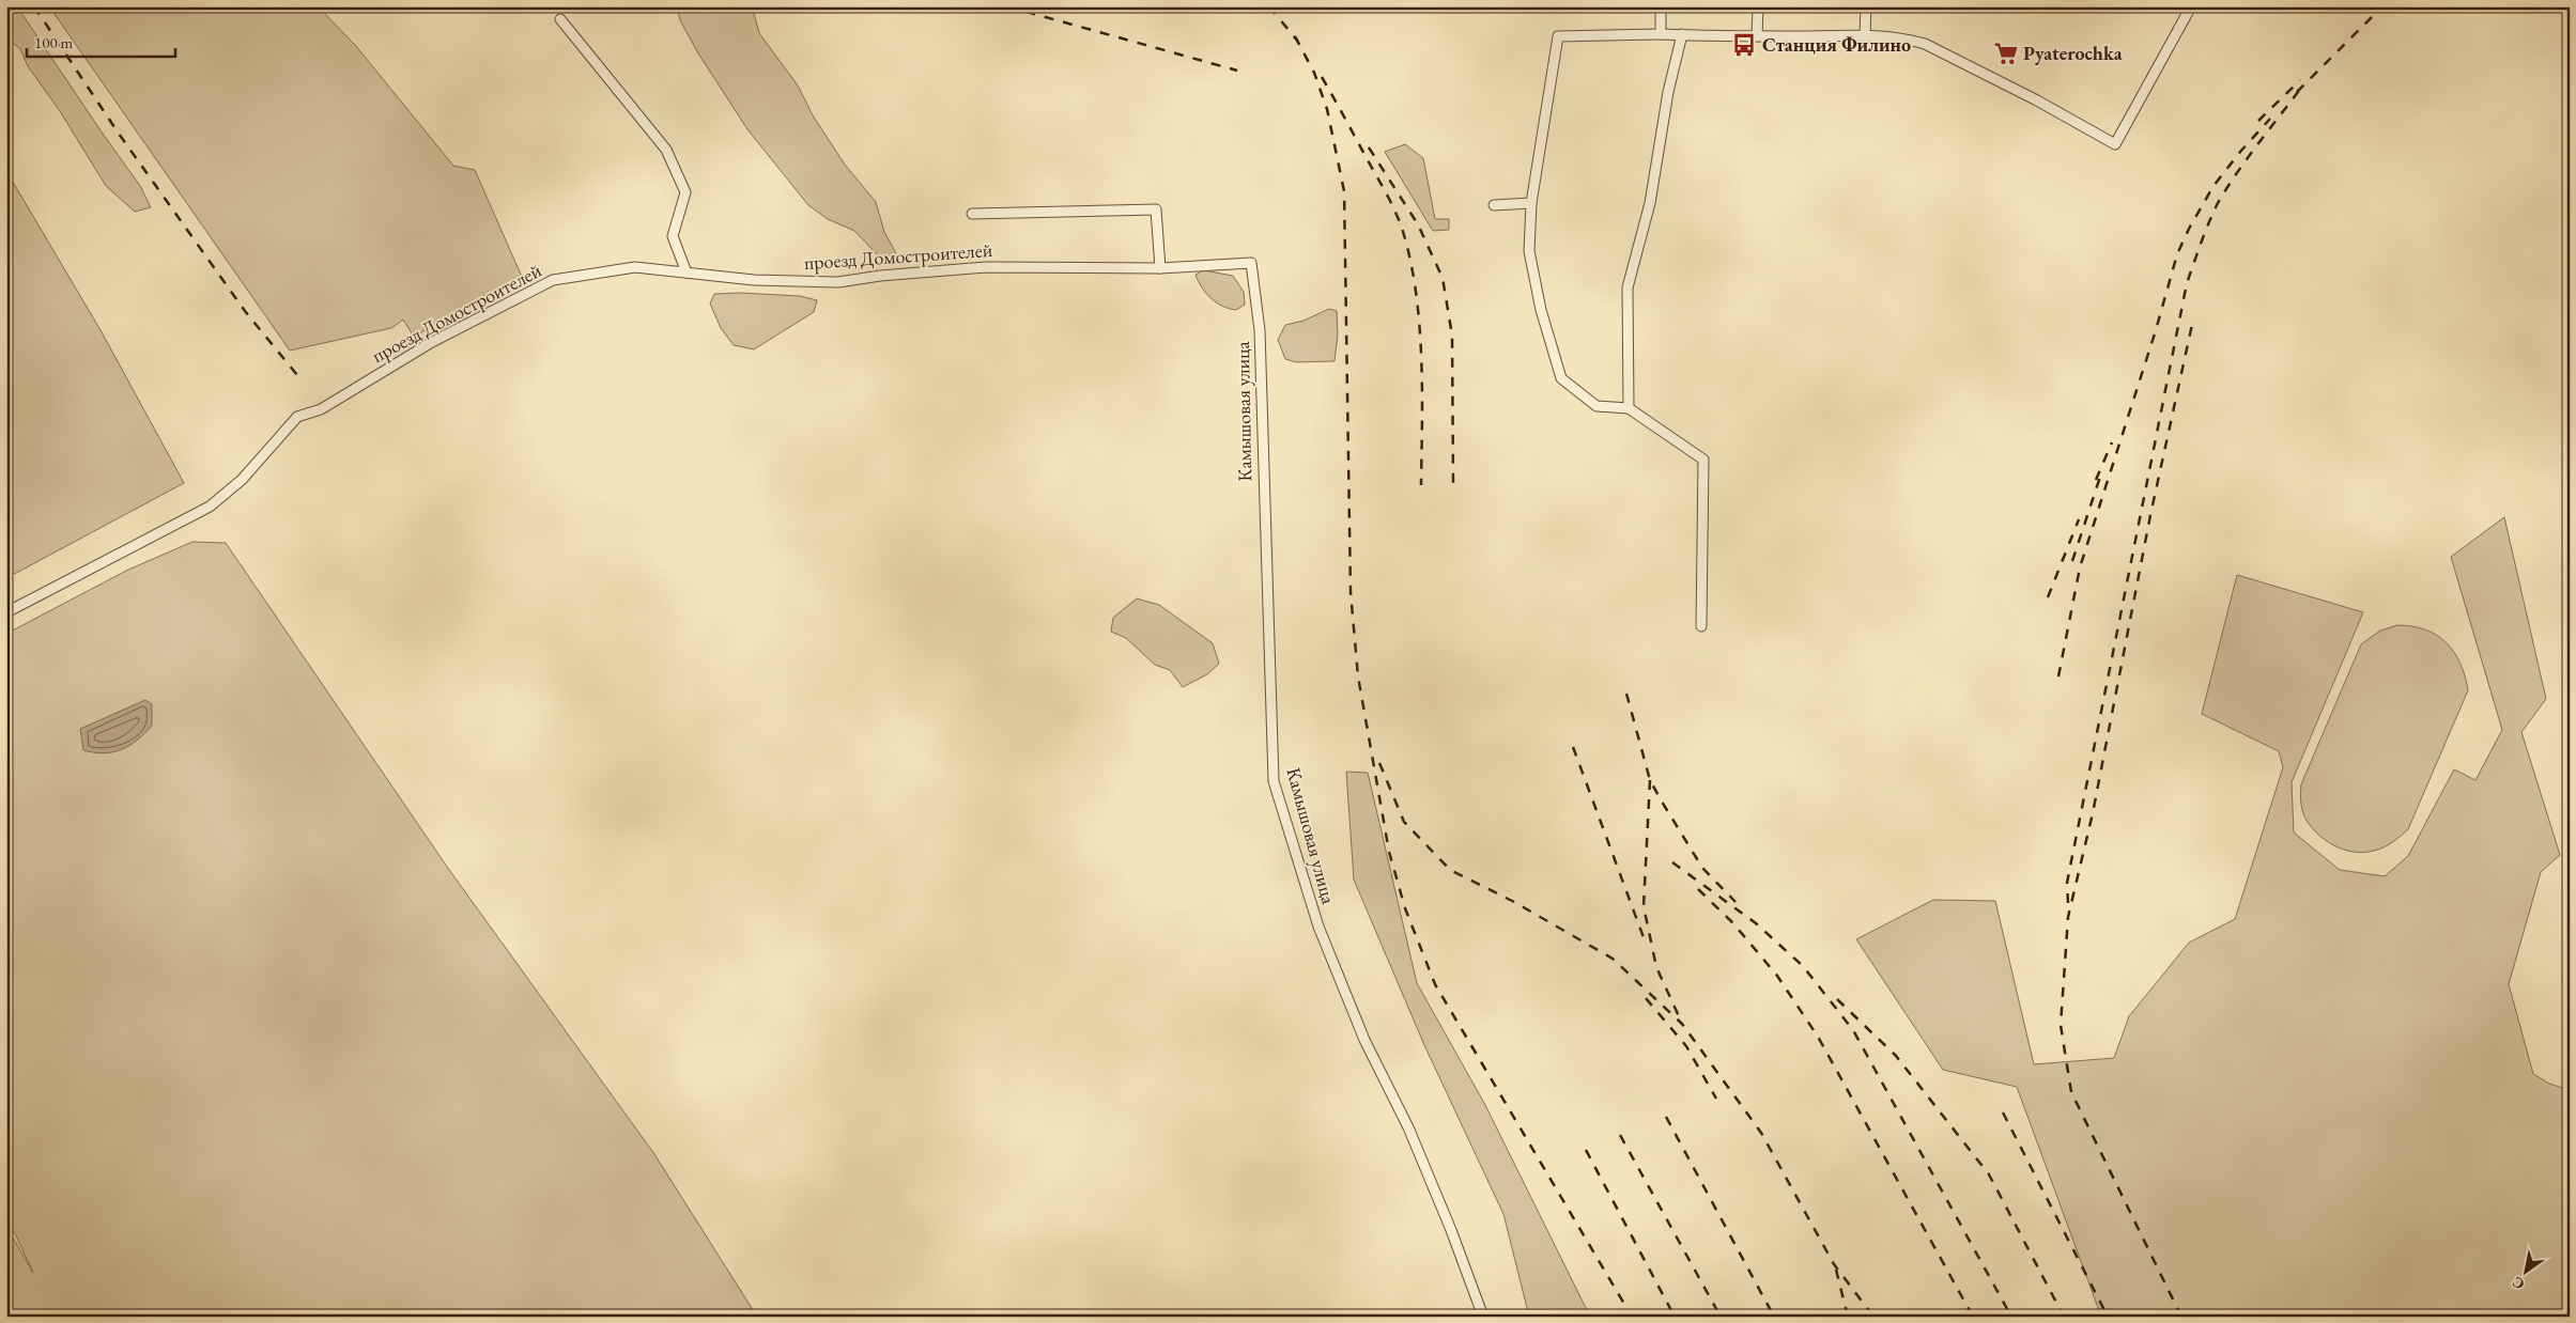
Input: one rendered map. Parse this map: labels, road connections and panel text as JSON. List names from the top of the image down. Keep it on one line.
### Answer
{"streets":{"street":["проезд Домостроителей","Камышовая улица"]},"crossings":[["проезд Домостроителей","Камышовая улица"]],"places":{"bus stop":["Станция Филино"],"supermarket":["Pyaterochka"]},"scale_bar":"100 m","north":"bottom left"}
